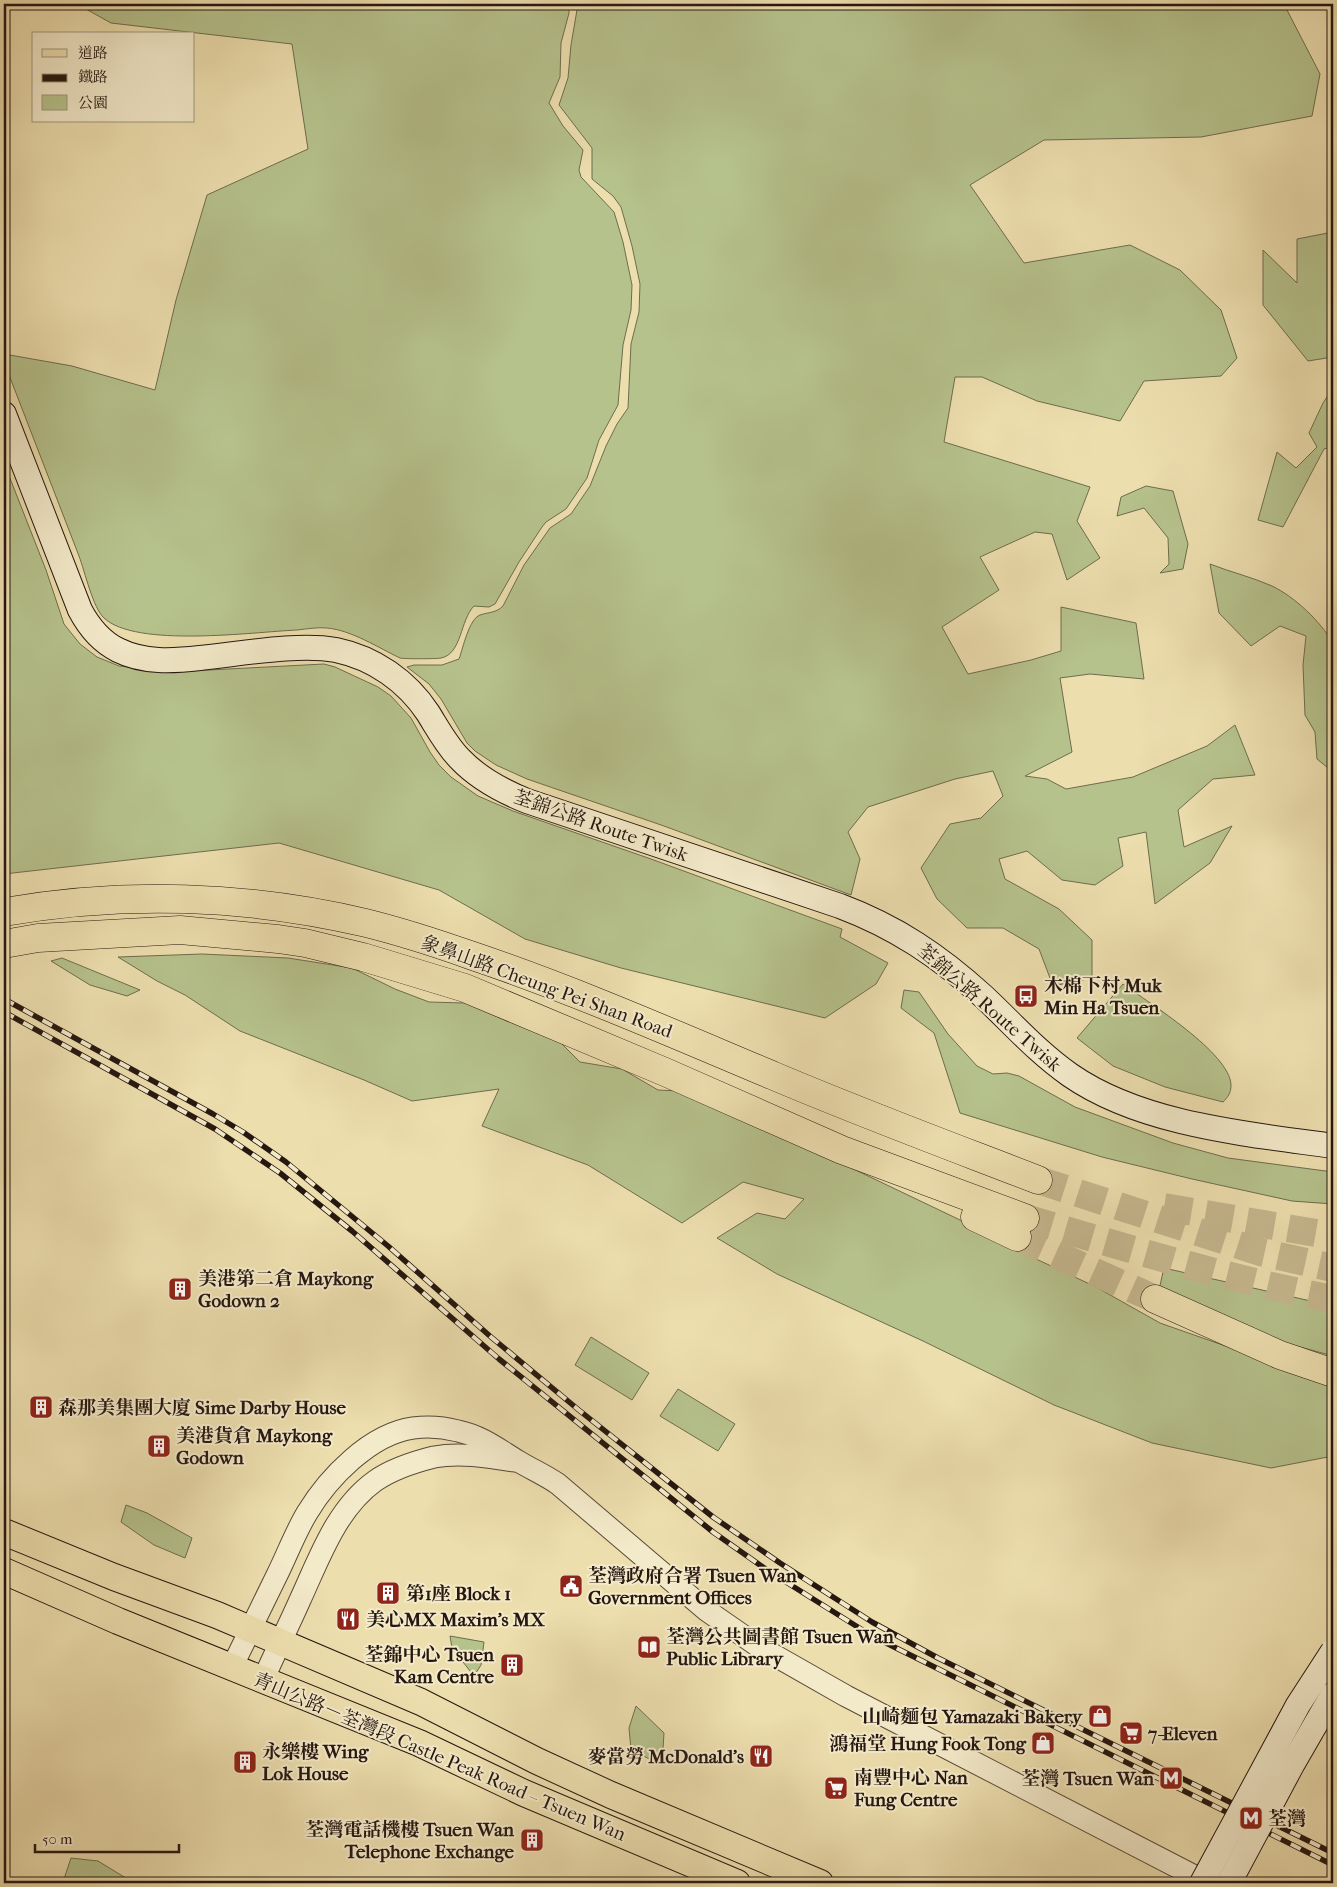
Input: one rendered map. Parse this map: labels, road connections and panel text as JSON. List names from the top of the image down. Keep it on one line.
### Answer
{"streets":{"highway":["象鼻山路 Cheung Pei Shan Road"],"main road":["荃錦公路 Route Twisk","青山公路－荃灣段 Castle Peak Road – Tsuen Wan"]},"places":{"bus stop":["木棉下村 Muk Min Ha Tsuen"],"building":["美港第二倉 Maykong Godown 2","森那美集團大廈 Sime Darby House","美港貨倉 Maykong Godown","第1座 Block 1","荃錦中心 Tsuen Kam Centre","永樂樓 Wing Lok House","荃灣電話機樓 Tsuen Wan Telephone Exchange"],"public building":["荃灣政府合署 Tsuen Wan Government Offices"],"restaurant":["美心MX Maxim's MX","麥當勞 McDonald's"],"library":["荃灣公共圖書館 Tsuen Wan Public Library"],"shop":["山崎麵包 Yamazaki Bakery","鴻福堂 Hung Fook Tong"],"supermarket":["7-Eleven","南豐中心 Nan Fung Centre"],"metro station":["荃灣 Tsuen Wan","荃灣"]},"legend":["道路","鐵路","公園"],"scale_bar":"50 m"}
